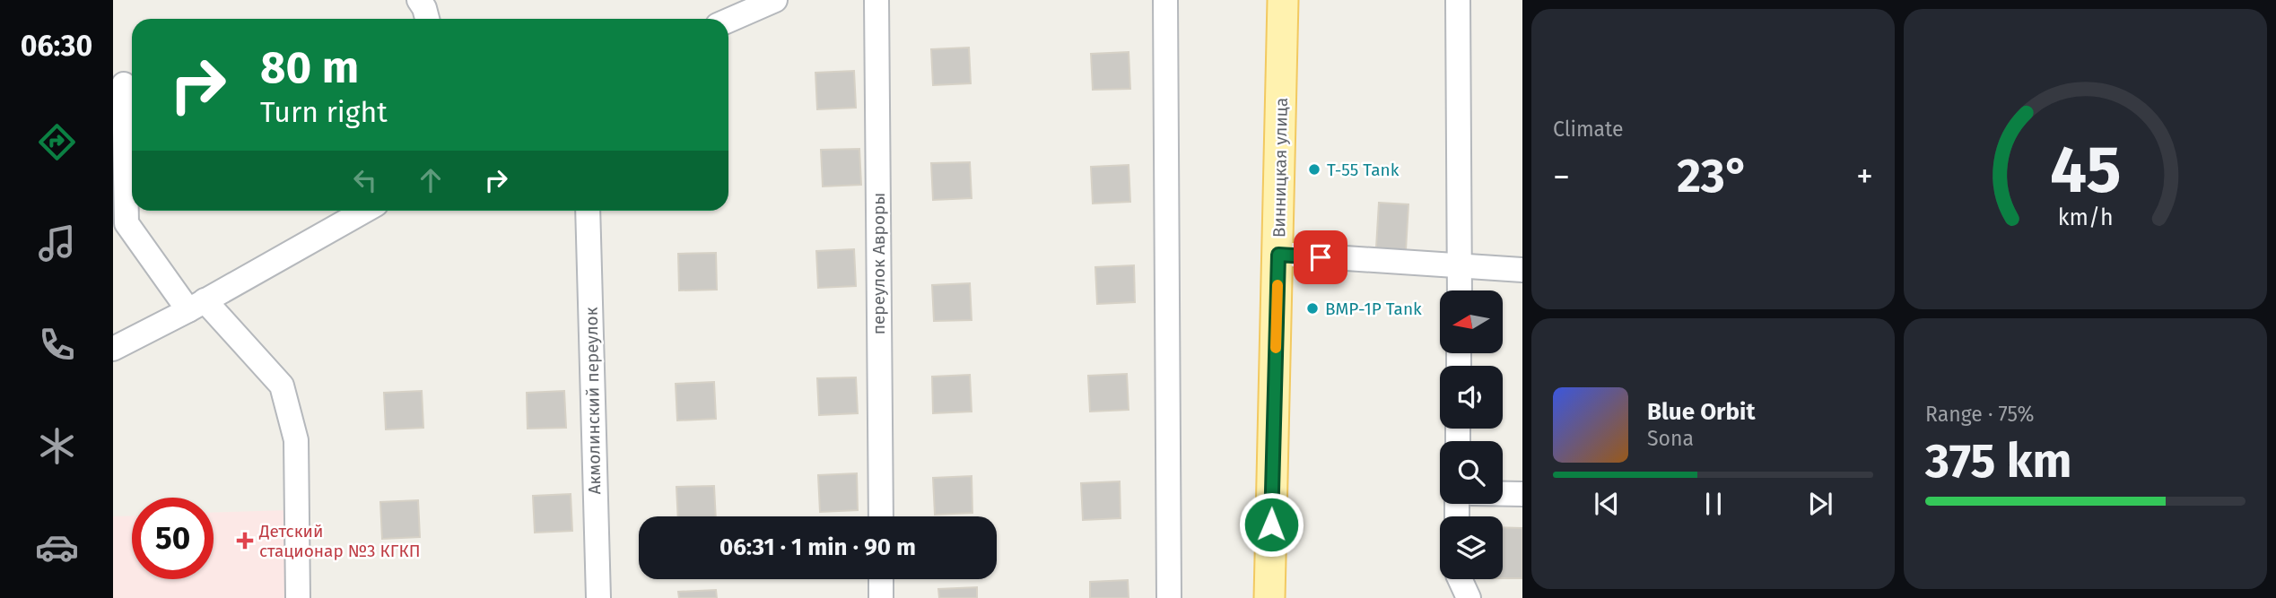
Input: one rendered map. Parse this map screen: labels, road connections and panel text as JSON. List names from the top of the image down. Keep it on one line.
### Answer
{"streets":{"main road":["Винницкая улица"],"street":["переулок Авроры","Акмолинский переулок"]},"places":{"other":["T-55 Tank","BMP-1P Tank"],"health":["Детский стационар №3 КГКП"]},"north":"left","page":{"tabs":"06:30","tile":["Climate",["Range · 75%","375 km"]],"turn":["80 m","Turn right"],"heat":["−","23°","+"],"song":["Blue Orbit","Sona"],"limit":"50","trip":"06:31 · 1 min · 90 m","gauge":["45","km/h"]}}
